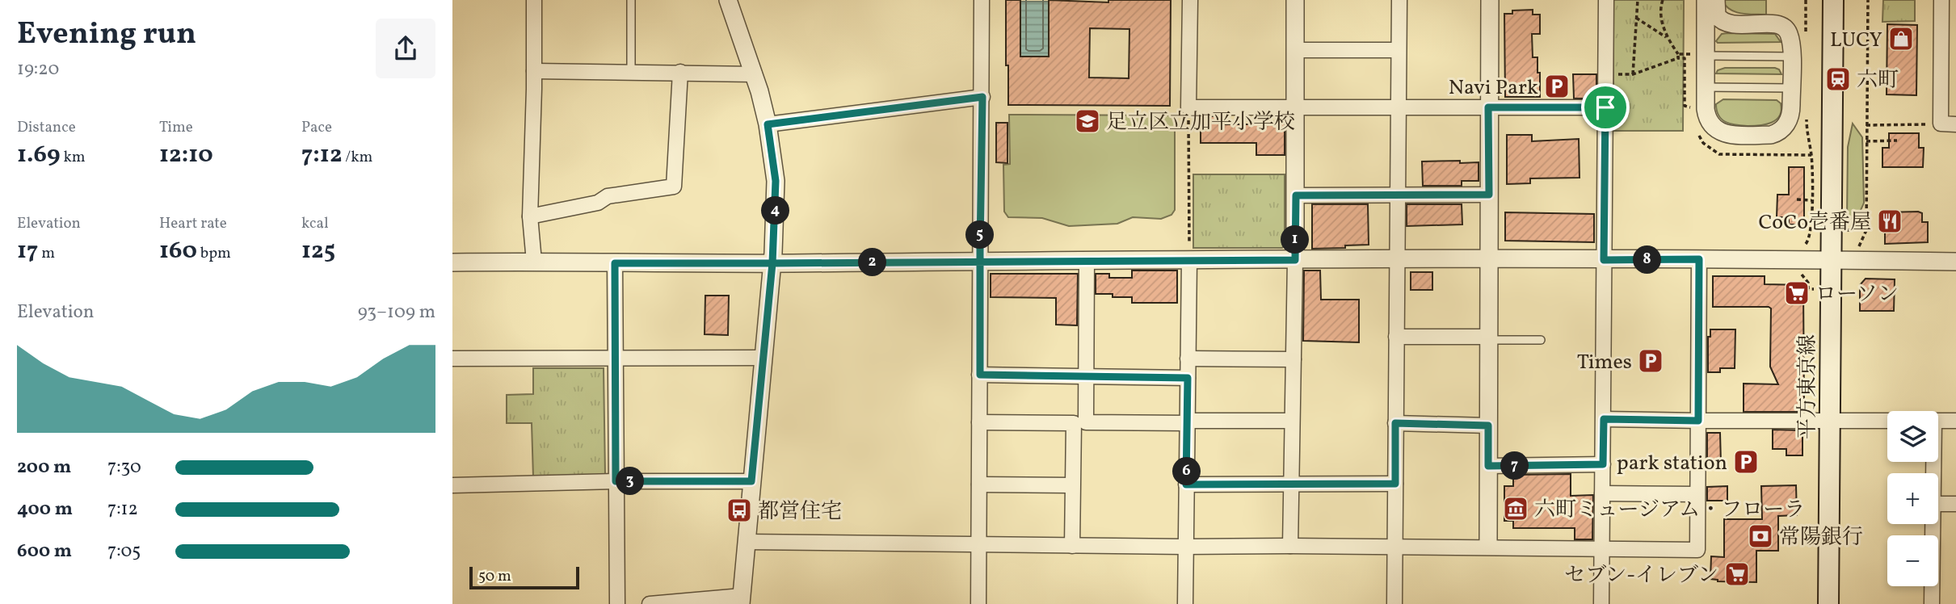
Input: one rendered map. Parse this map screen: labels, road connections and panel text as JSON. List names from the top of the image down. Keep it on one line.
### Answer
{"streets":{"main road":["平方東京線"]},"places":{"shop":["LUCY"],"station":["六町"],"parking":["Navi Park","Times","park station"],"school or university":["足立区立加平小学校"],"restaurant":["CoCo壱番屋"],"supermarket":["ローソン","セブン-イレブン"],"museum":["六町ミュージアム・フローラ"],"bus stop":["都営住宅"],"bank":["常陽銀行"]},"scale_bar":"50 m","page":{"heading":["Evening run","19:20"],"stats":[["Distance","1.69 km"],["Time","12:10"],["Pace","7:12 /km"],["Elevation","17 m"],["Heart rate","160 bpm"],["kcal","125"]],"pins":["4","5","1","8","2","7","6","3"],"chart":["Elevation","93–109 m"],"map_buttons":["+","−"],"list":[{"name":"200 m","note":"7:30"},{"name":"400 m","note":"7:12"},{"name":"600 m","note":"7:05"}],"scale":"50 m"}}
